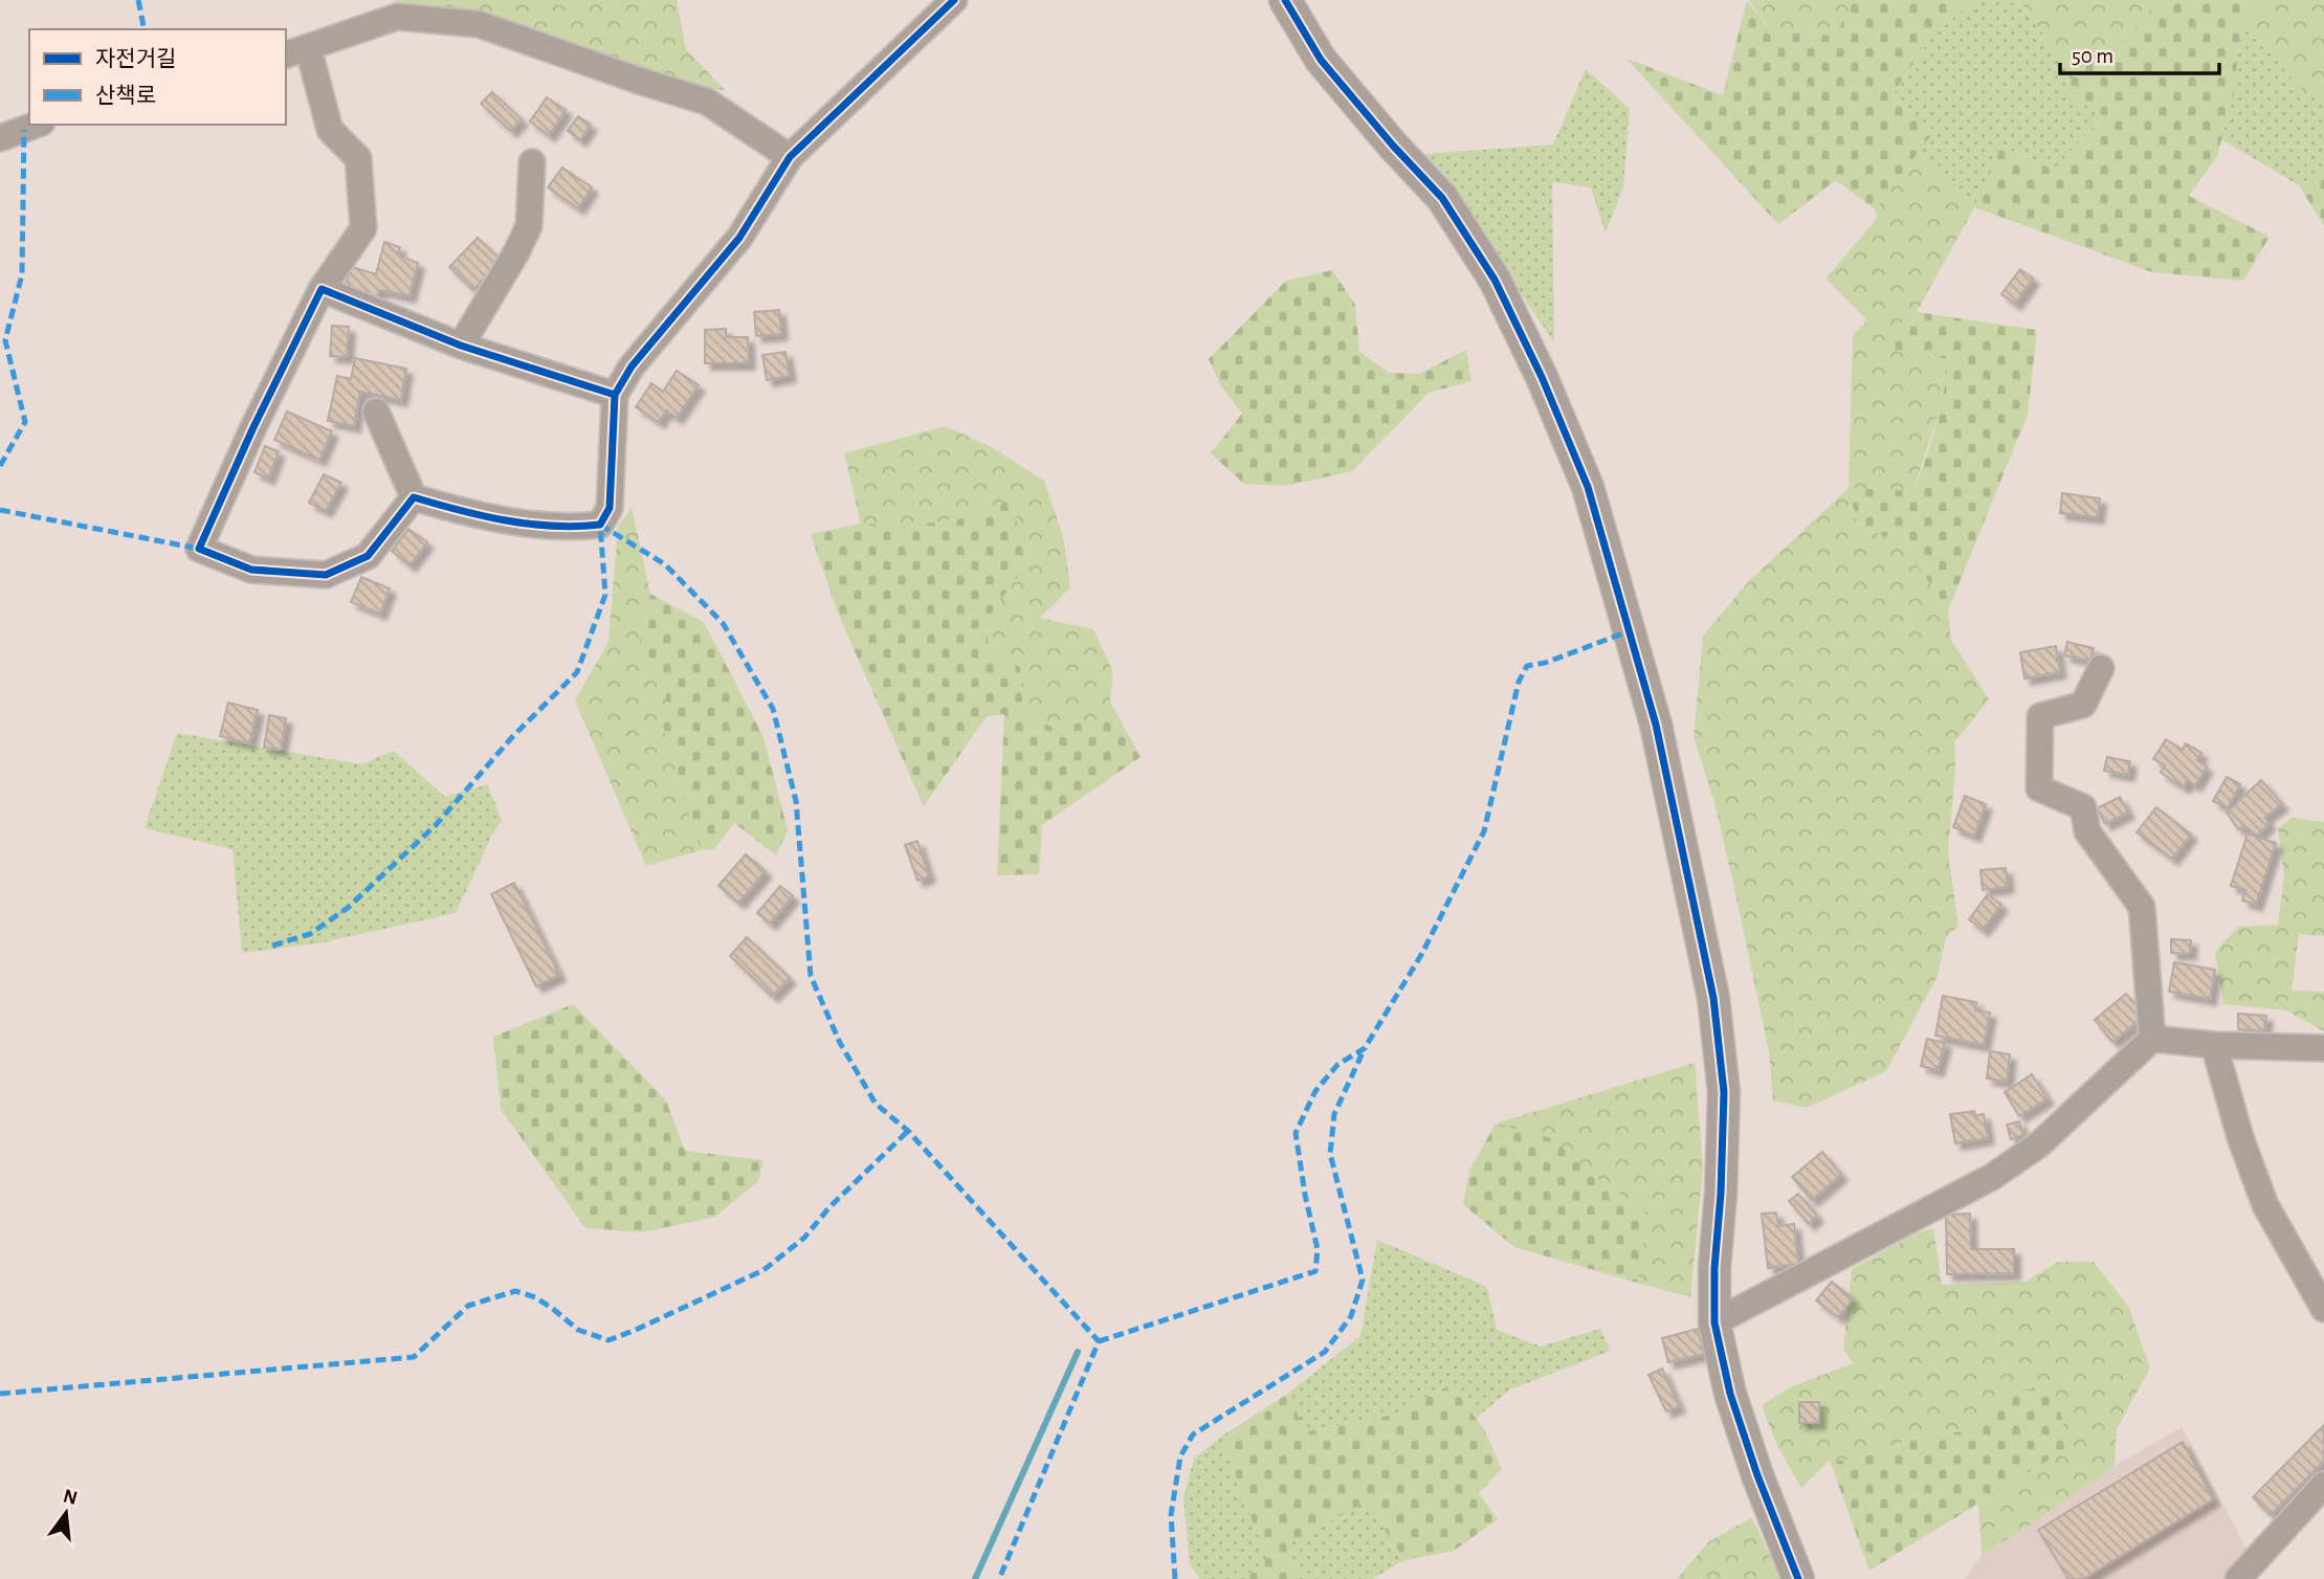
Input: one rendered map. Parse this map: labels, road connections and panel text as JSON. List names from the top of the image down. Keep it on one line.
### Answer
{"legend":["자전거길","산책로"],"scale_bar":"50 m","north":"top"}
